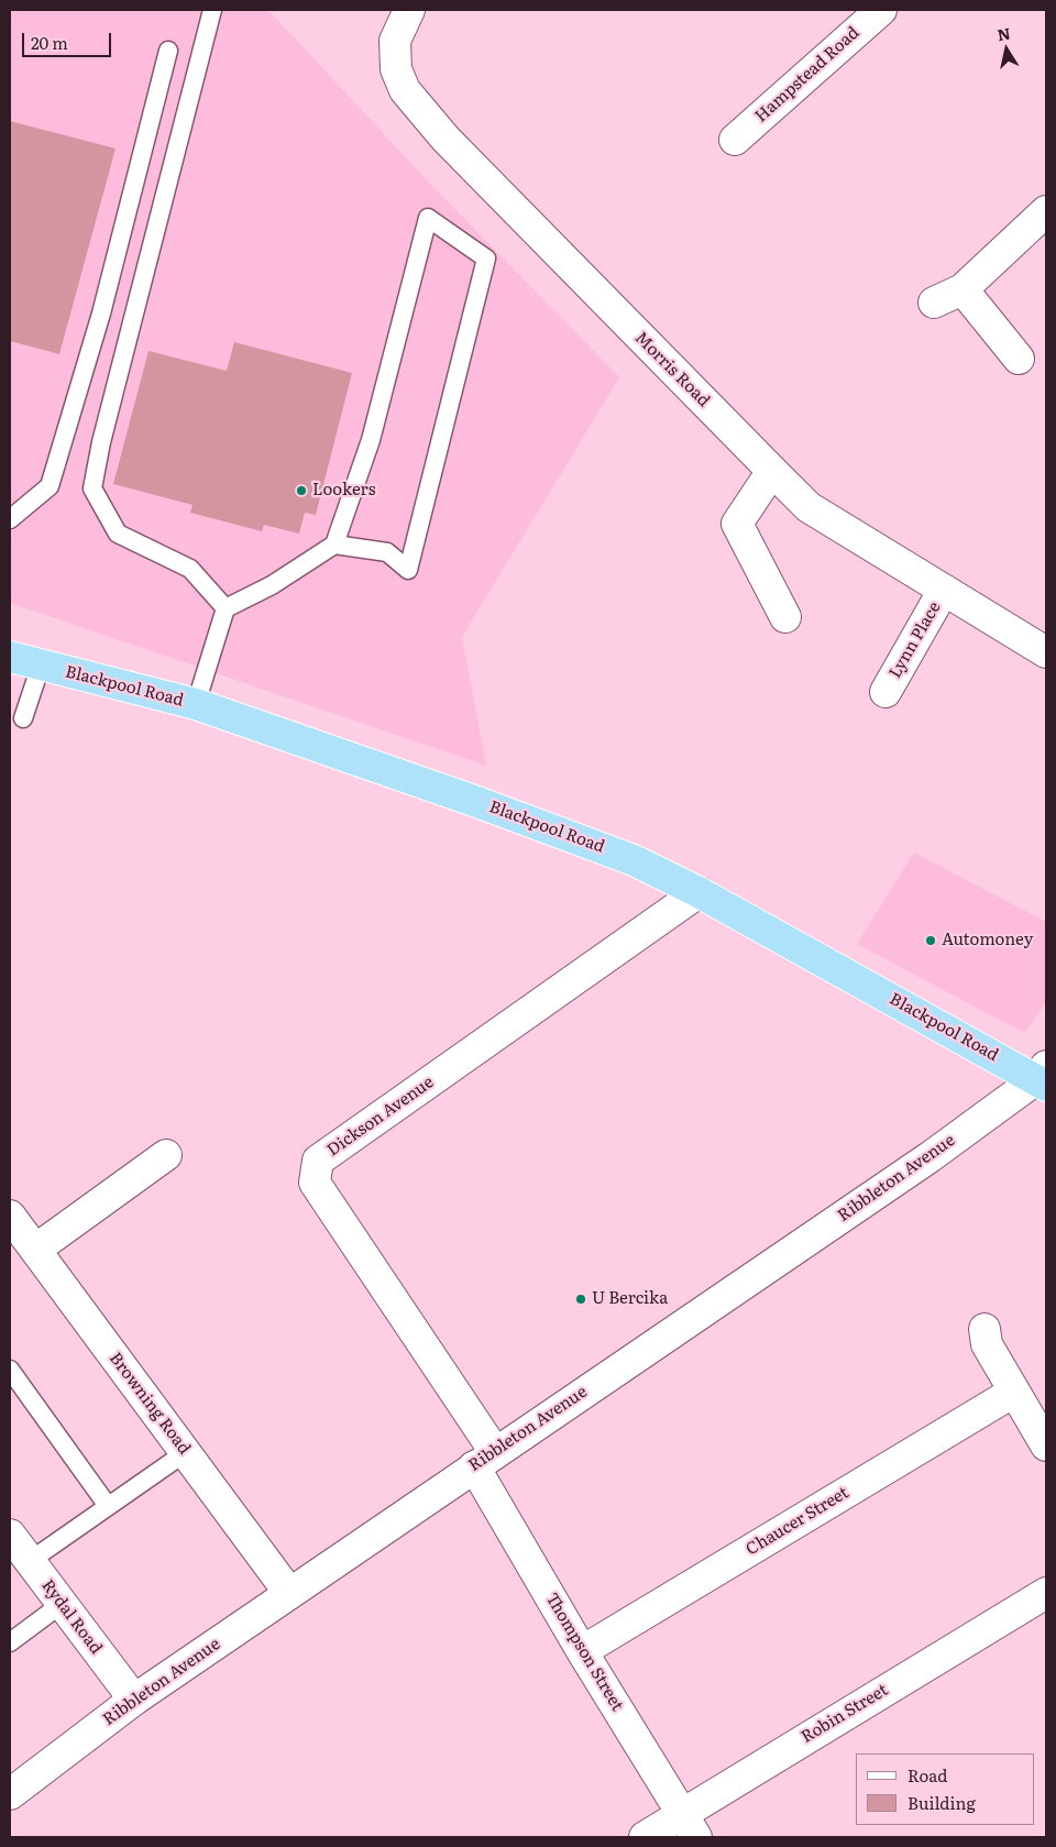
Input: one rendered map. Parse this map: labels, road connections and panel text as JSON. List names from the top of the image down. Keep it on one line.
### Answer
{"streets":{"highway":["Blackpool Road"],"street":["Hampstead Road","Morris Road","Lynn Place","Dickson Avenue","Ribbleton Avenue","Browning Road","Chaucer Street","Rydal Road","Thompson Street","Robin Street"]},"crossings":[["Morris Road","Lynn Place"],["Blackpool Road","Dickson Avenue"],["Blackpool Road","Ribbleton Avenue"],["Dickson Avenue","Ribbleton Avenue"],["Dickson Avenue","Thompson Street"],["Ribbleton Avenue","Browning Road"],["Ribbleton Avenue","Rydal Road"],["Ribbleton Avenue","Thompson Street"],["Chaucer Street","Thompson Street"],["Thompson Street","Robin Street"]],"places":["Lookers","Automoney","U Bercika"],"legend":["Road","Building"],"scale_bar":"20 m","north":"top"}
